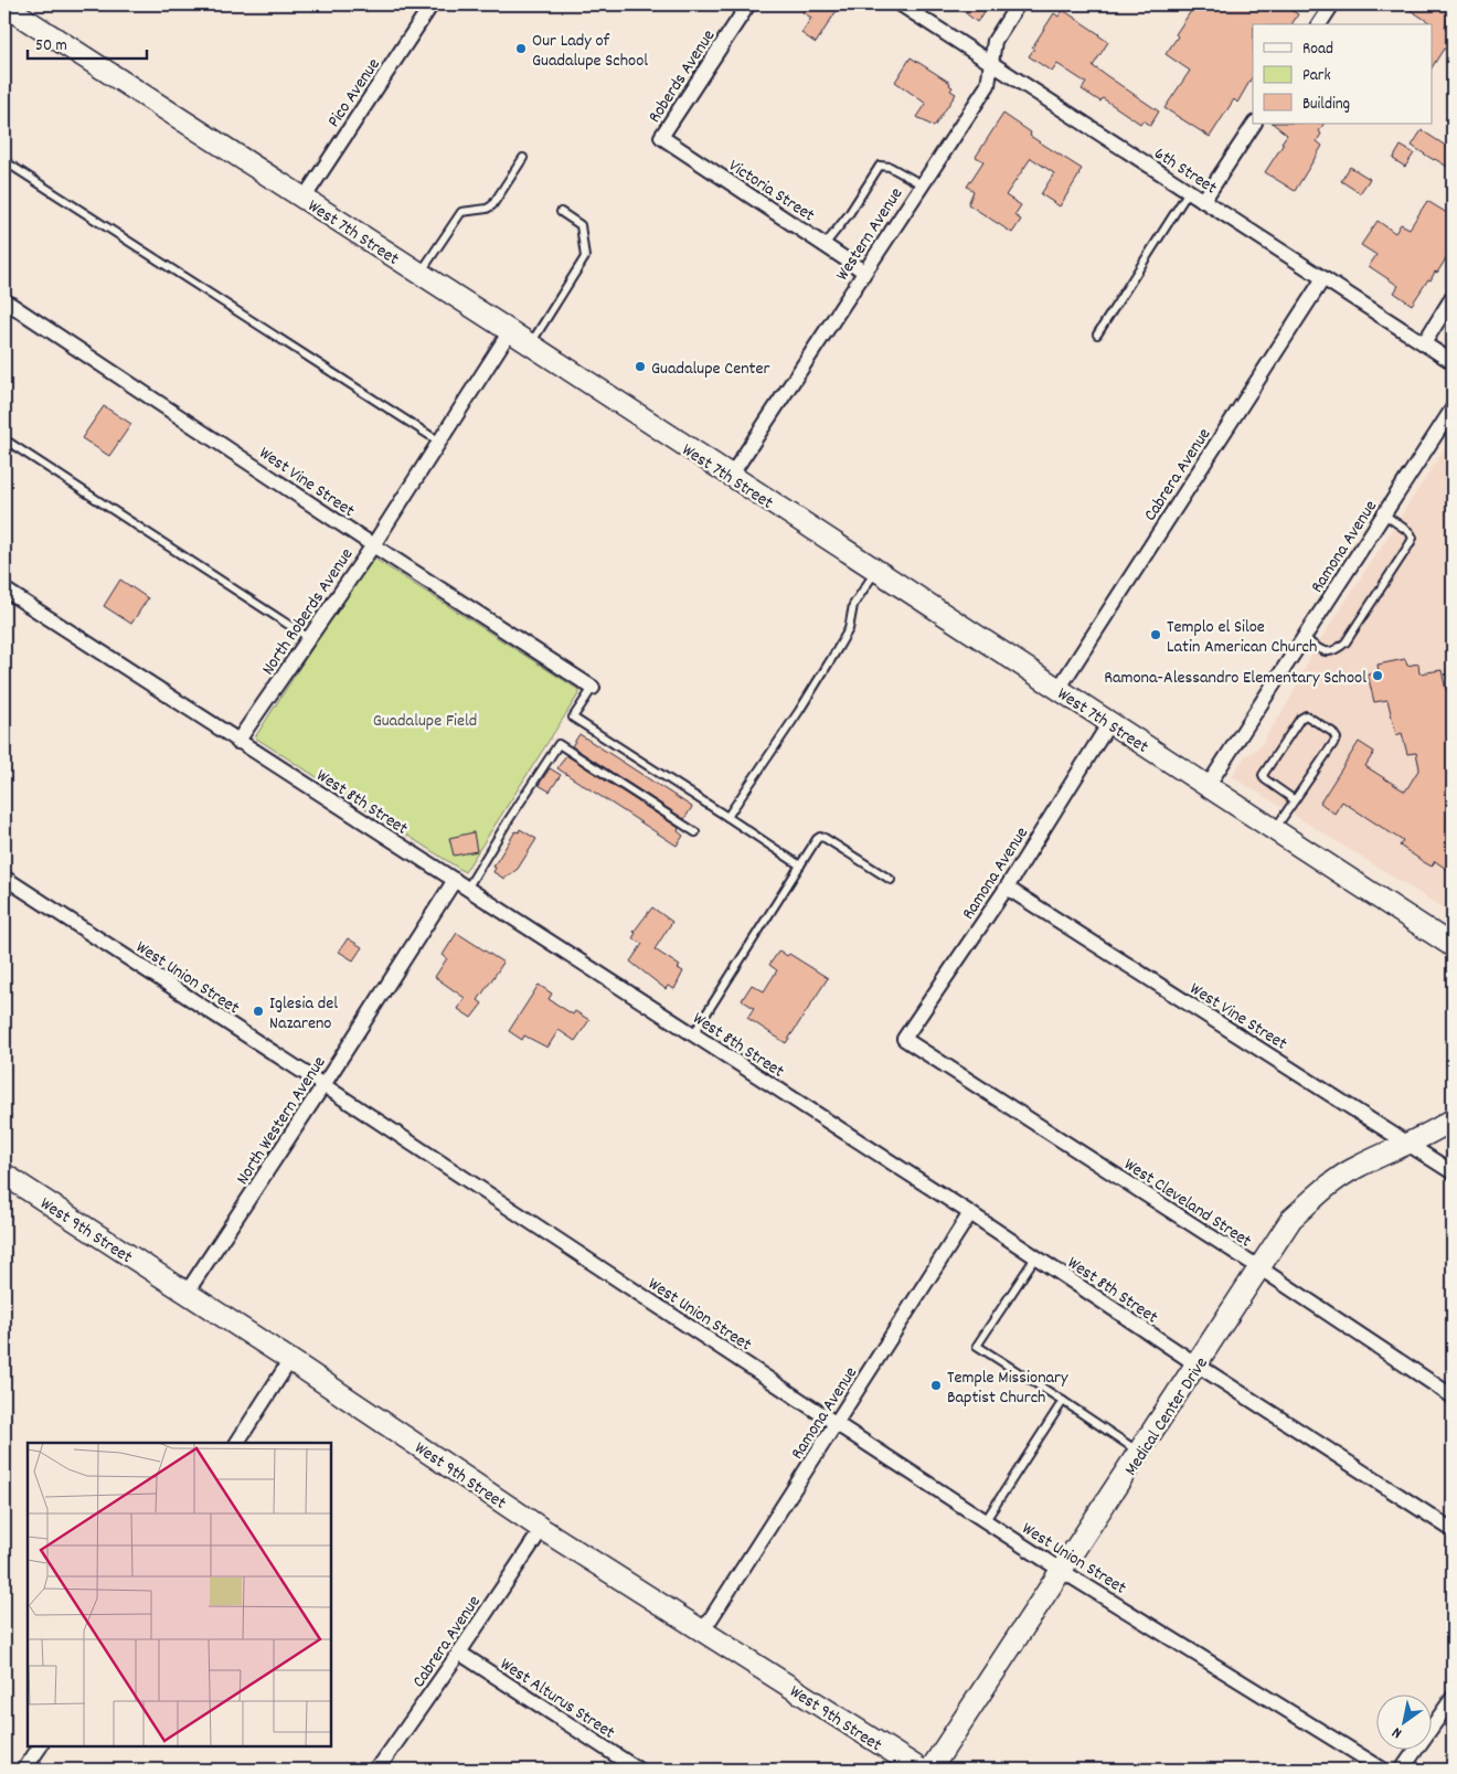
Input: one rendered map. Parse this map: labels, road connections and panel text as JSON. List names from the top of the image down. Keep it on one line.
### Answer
{"streets":{"street":["Roberds Avenue","Pico Avenue","6th Street","Victoria Street","West 7th Street","Western Avenue","Cabrera Avenue","West Vine Street","Ramona Avenue","North Roberds Avenue","West 8th Street","West Union Street","North Western Avenue","West Cleveland Street","West 9th Street","Medical Center Drive","West Alturus Street"]},"crossings":[["Roberds Avenue","Victoria Street"],["Pico Avenue","West 7th Street"],["6th Street","Western Avenue"],["6th Street","Cabrera Avenue"],["Victoria Street","Western Avenue"],["West 7th Street","Western Avenue"],["West 7th Street","Cabrera Avenue"],["West 7th Street","Ramona Avenue"],["West 7th Street","North Roberds Avenue"],["Cabrera Avenue","West 9th Street"],["Cabrera Avenue","West Alturus Street"],["West Vine Street","Ramona Avenue"],["West Vine Street","North Roberds Avenue"],["West Vine Street","Medical Center Drive"],["Ramona Avenue","West 8th Street"],["Ramona Avenue","West Union Street"],["Ramona Avenue","West Cleveland Street"],["Ramona Avenue","West 9th Street"],["North Roberds Avenue","West 8th Street"],["West 8th Street","North Western Avenue"],["West 8th Street","Medical Center Drive"],["West Union Street","North Western Avenue"],["West Union Street","Medical Center Drive"],["North Western Avenue","West 9th Street"],["West Cleveland Street","Medical Center Drive"]],"parks":["Guadalupe Field"],"places":["Our Lady of Guadalupe School","Guadalupe Center","Templo el Siloe Latin American Church","Ramona-Alessandro Elementary School","Iglesia del Nazareno","Temple Missionary Baptist Church"],"legend":["Road","Park","Building"],"scale_bar":"50 m","north":"bottom left"}
